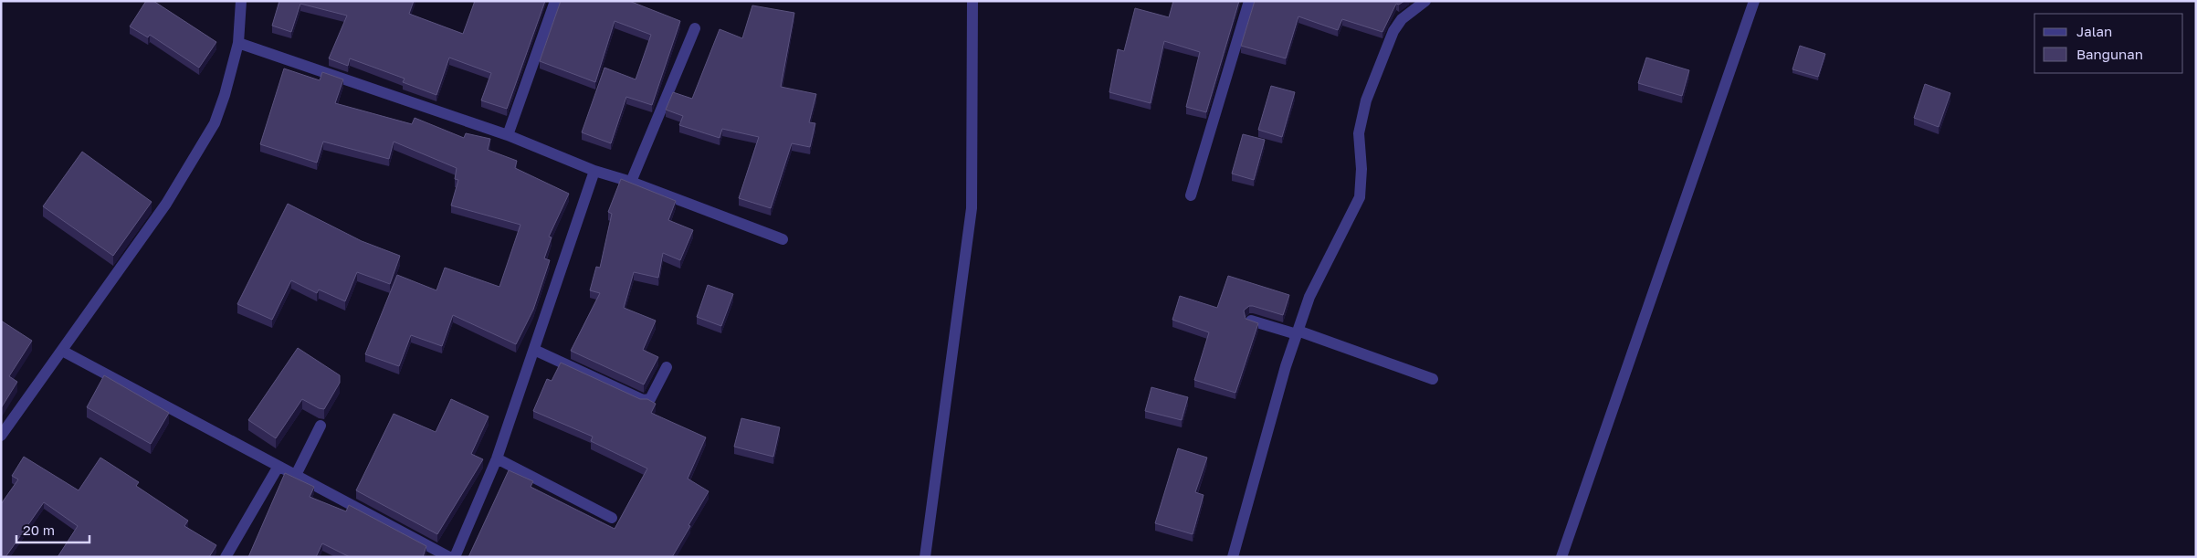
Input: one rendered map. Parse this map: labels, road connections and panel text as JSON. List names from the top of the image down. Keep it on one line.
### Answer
{"legend":["Jalan","Bangunan"],"scale_bar":"20 m"}
